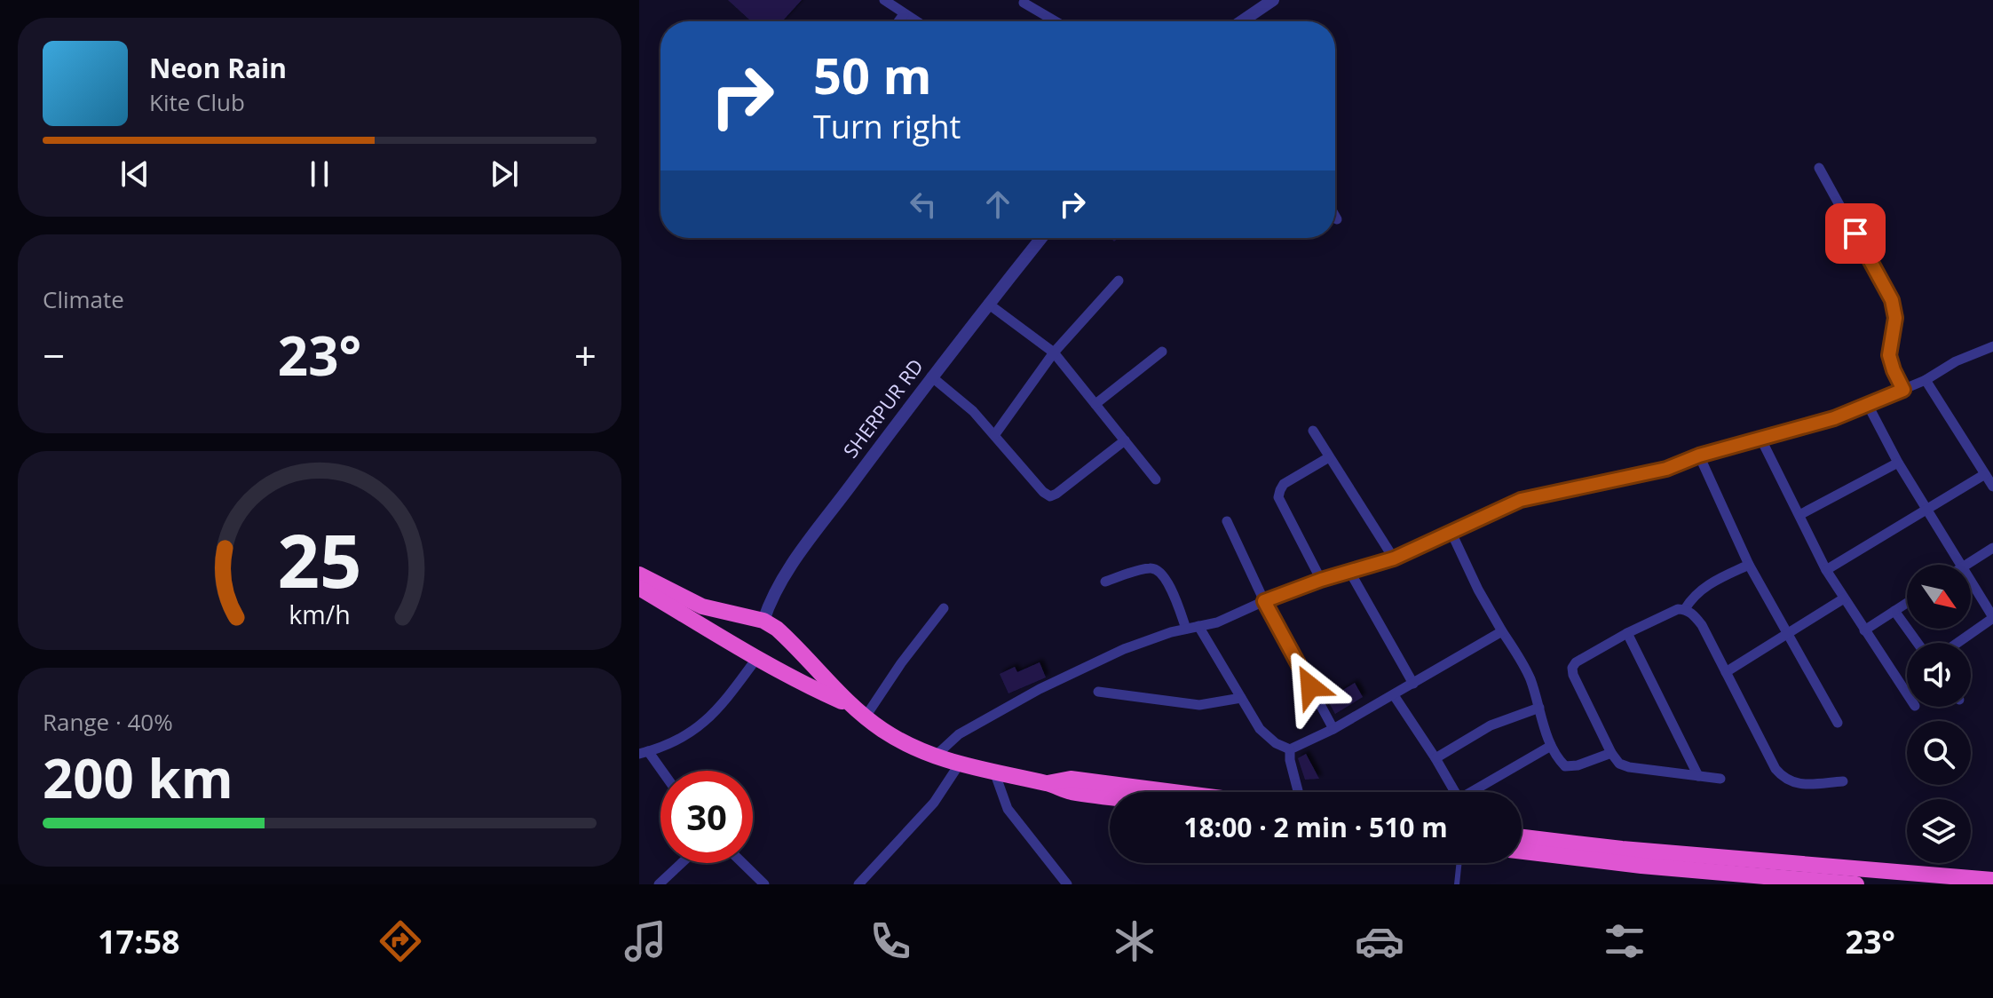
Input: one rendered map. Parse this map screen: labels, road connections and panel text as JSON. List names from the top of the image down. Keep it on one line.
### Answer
{"streets":{"street":["SHERPUR RD"]},"north":"bottom right","page":{"turn":["50 m","Turn right"],"song":["Neon Rain","Kite Club"],"tile":["Climate",["Range · 40%","200 km"]],"heat":["−","23°","+"],"limit":"30","trip":"18:00 · 2 min · 510 m","tabs":["17:58","23°"],"gauge":["25","km/h"]}}
